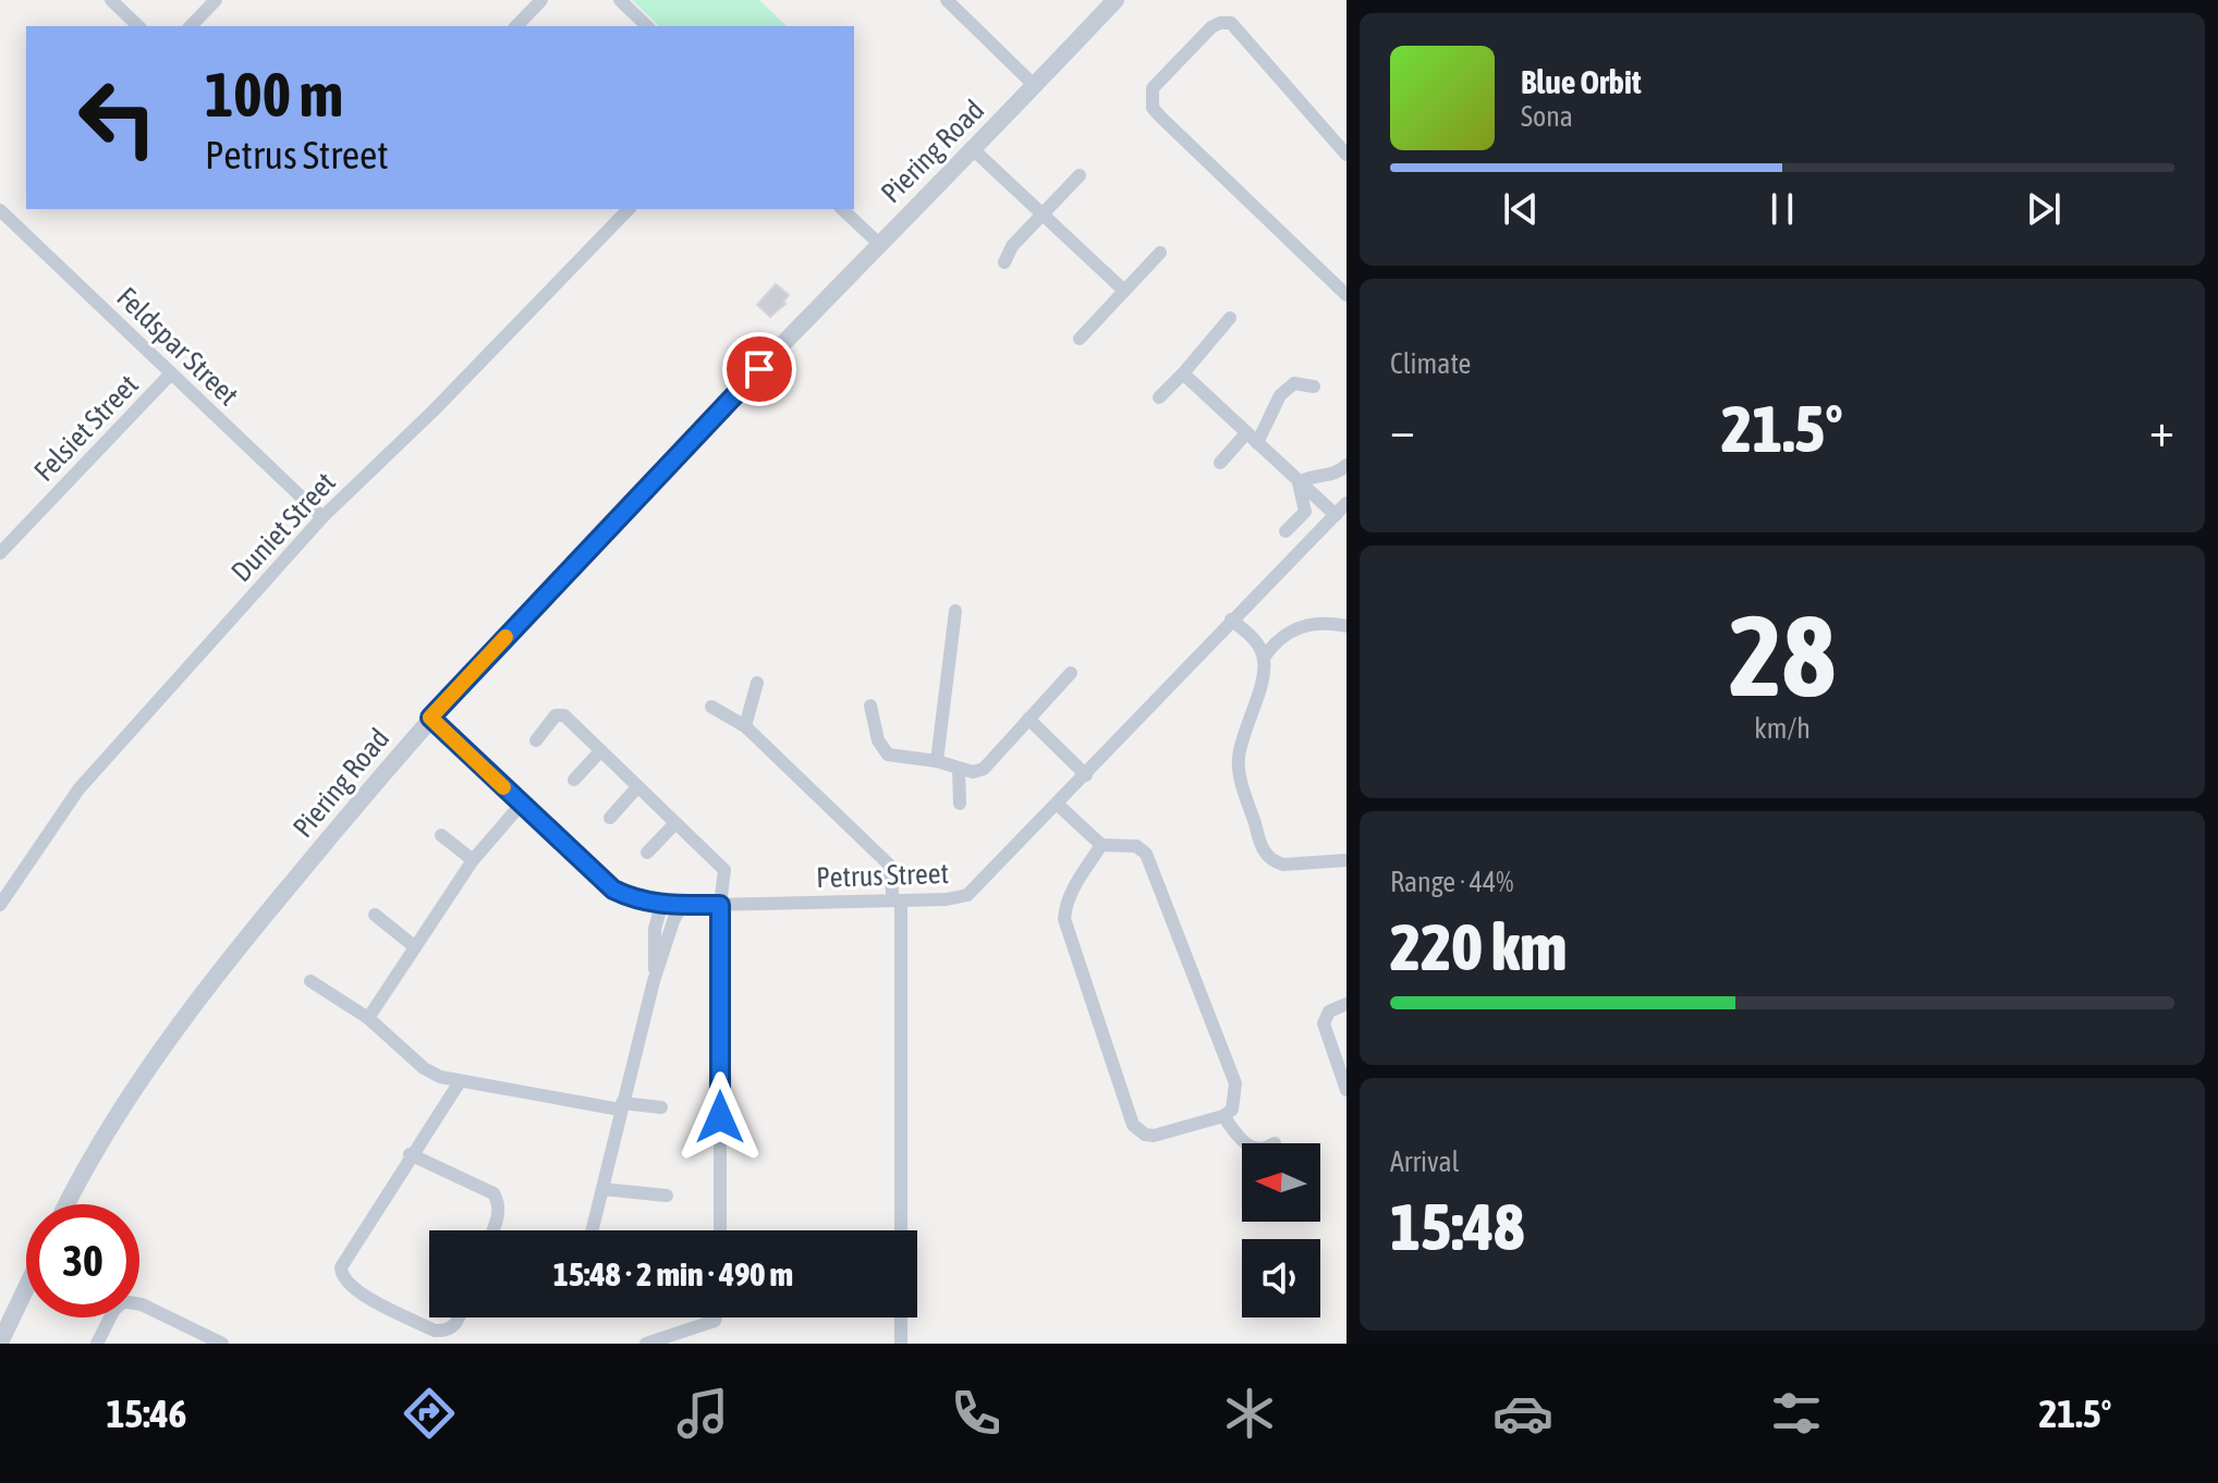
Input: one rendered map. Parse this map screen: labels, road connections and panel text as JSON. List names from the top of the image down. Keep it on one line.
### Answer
{"streets":{"street":["Piering Road","Feldspar Street","Felsiet Street","Duniet Street","Petrus Street"]},"crossings":[["Piering Road","Petrus Street"],["Feldspar Street","Felsiet Street"],["Feldspar Street","Duniet Street"]],"north":"left","page":{"turn":["100 m","Petrus Street"],"song":["Blue Orbit","Sona"],"tile":["Climate",["28","km/h"],["Range · 44%","220 km"],["Arrival","15:48"]],"heat":["−","21.5°","+"],"limit":"30","trip":"15:48 · 2 min · 490 m","tabs":["15:46","21.5°"]}}
